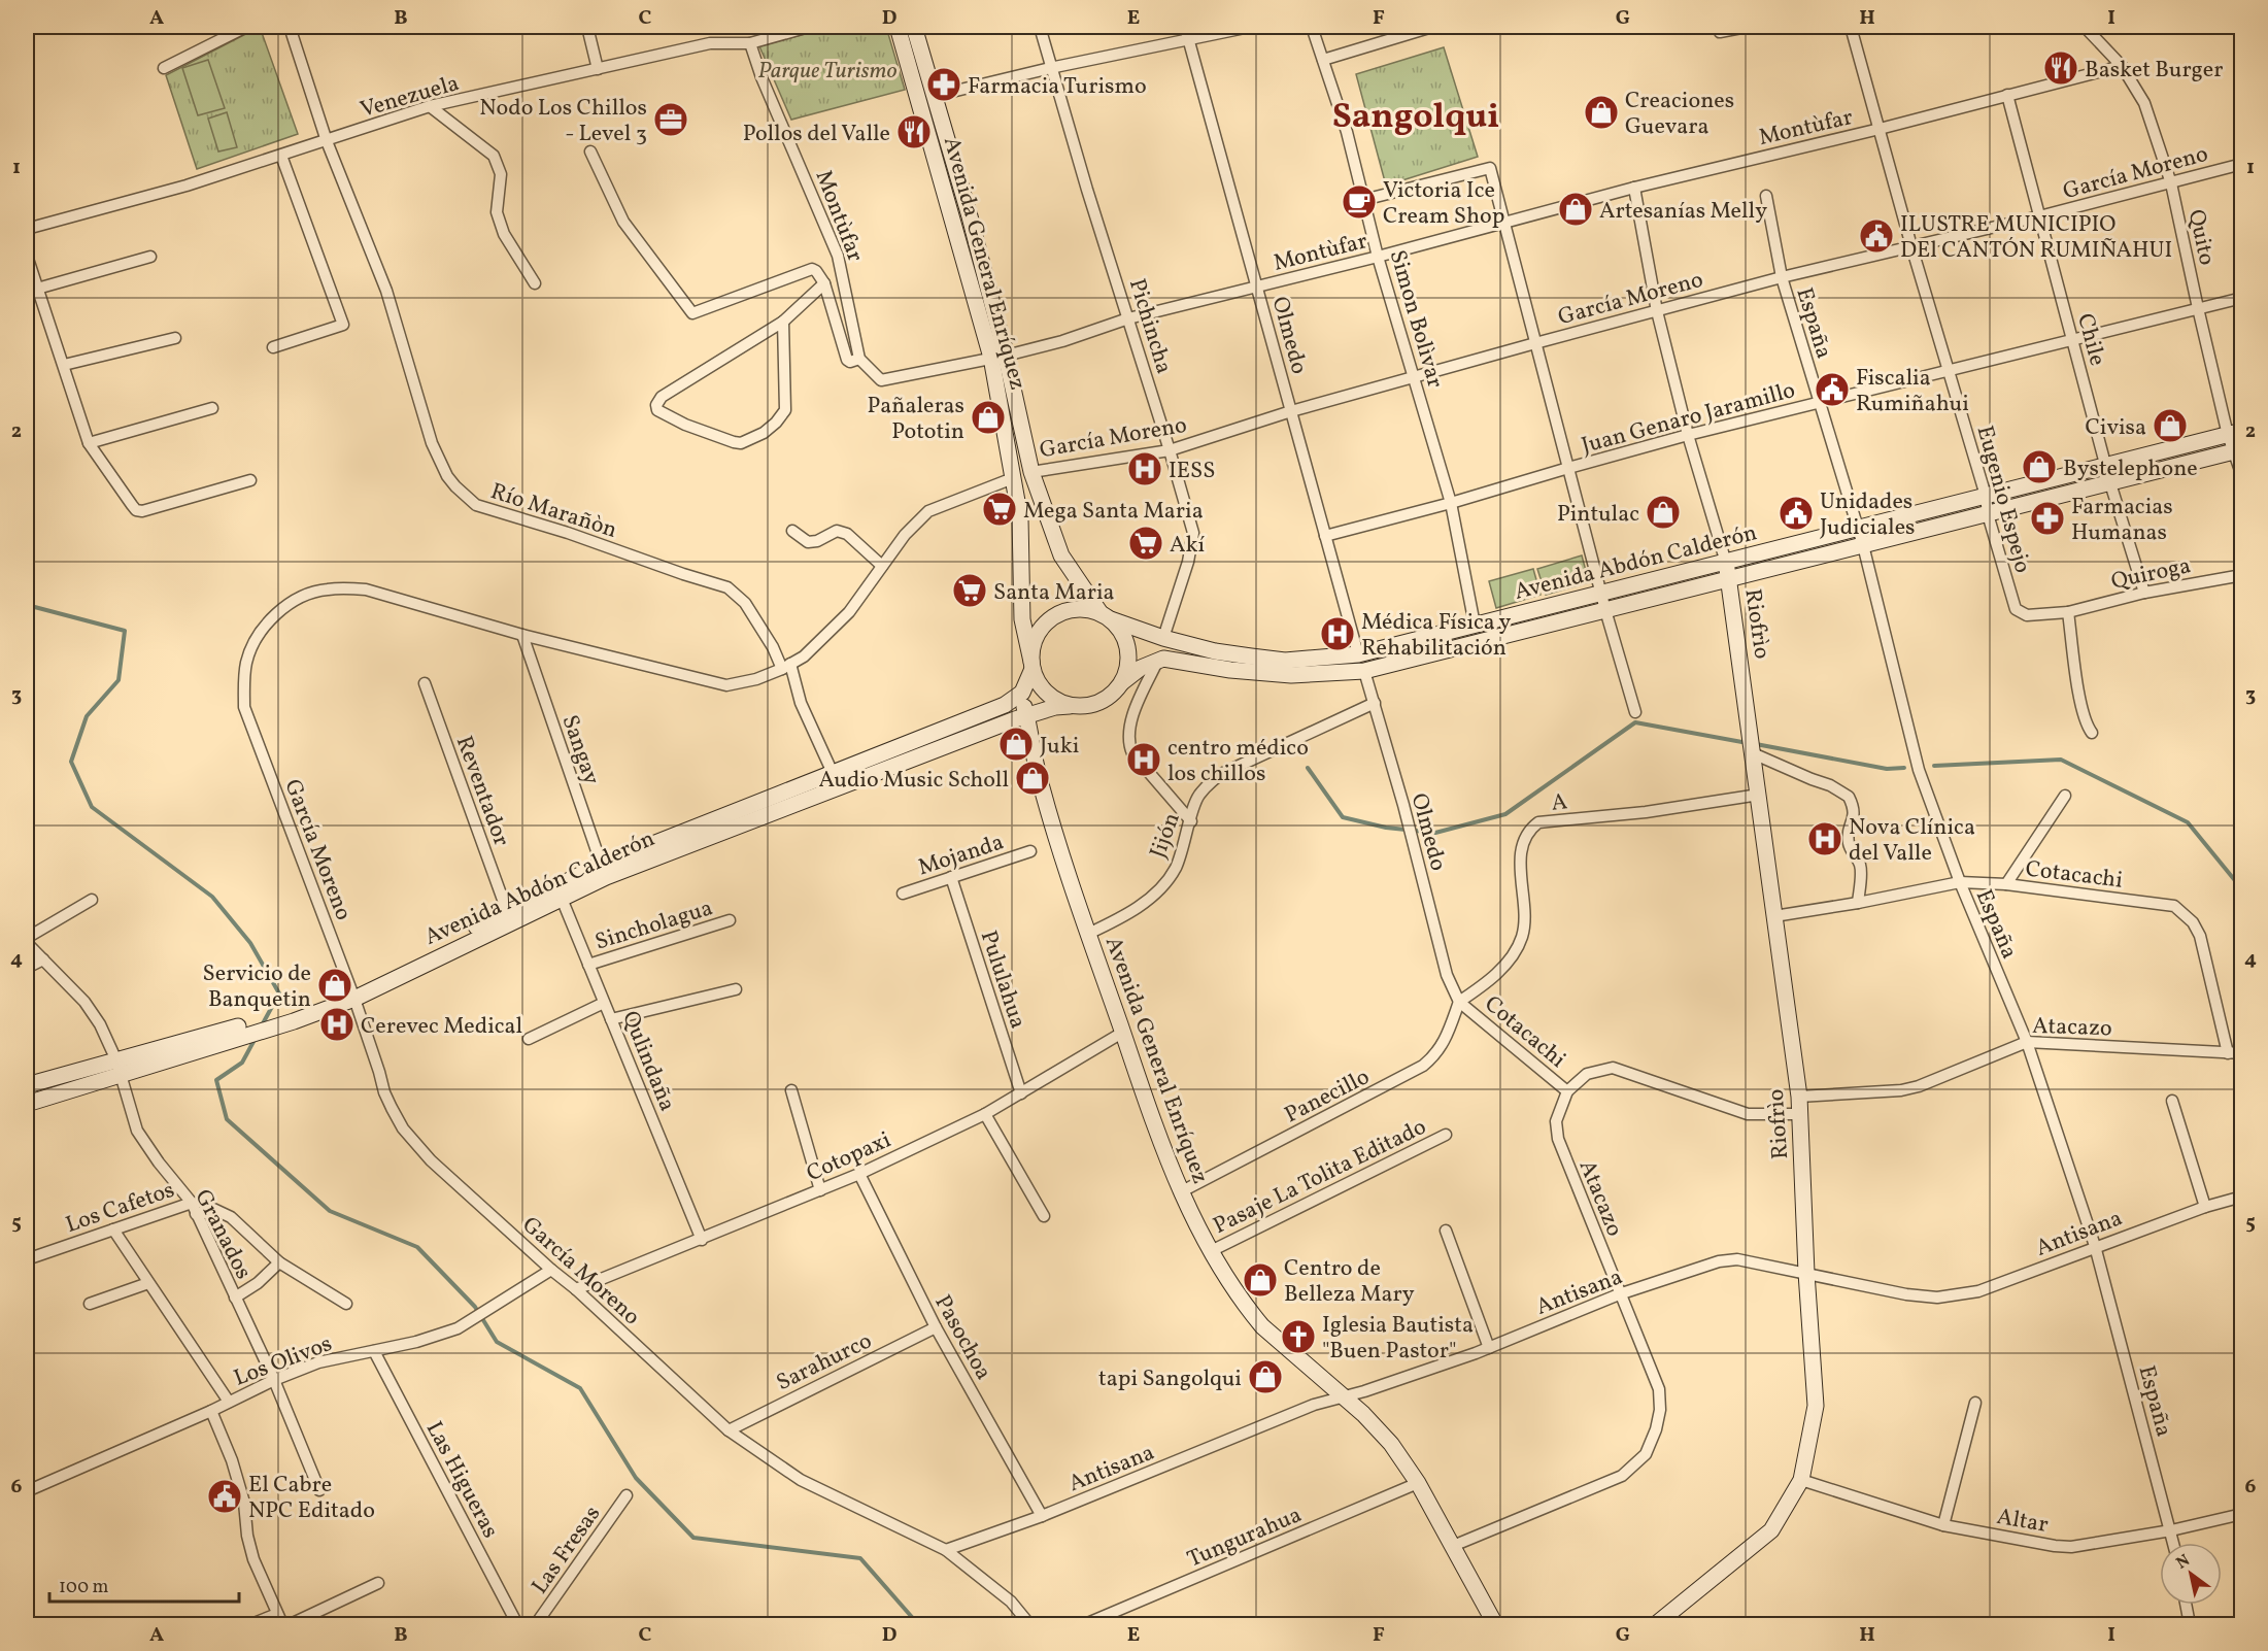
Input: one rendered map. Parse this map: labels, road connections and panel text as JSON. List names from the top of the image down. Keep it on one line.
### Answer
{"streets":{"main road":["Avenida General Enríquez","Avenida Abdón Calderón","Riofrìo"],"street":["Venezuela","Montùfar","García Moreno","Quito","Simon Bolìvar","España","Pichincha","Olmedo","Chile","Juan Genaro Jaramillo","Eugenio Espejo","Río Marañòn","Quiroga","Sangay","Reventador","A","Jijón","Mojanda","Cotacachi","Sincholagua","Pululahua","Atacazo","Qulindaña","Panecillo","Cotopaxi","Pasaje La Tolita Editado","Los Cafetos","Antisana","Granados","Pasochoa","Los Olivos","Sarahurco","Las Higueras","Altar","Tungurahua","Las Fresas"]},"crossings":[["Venezuela","Montùfar"],["Venezuela","Río Marañòn"],["Montùfar","Quito"],["Montùfar","Avenida General Enríquez"],["Montùfar","Simon Bolìvar"],["Montùfar","Pichincha"],["Montùfar","Olmedo"],["Montùfar","Chile"],["Montùfar","Eugenio Espejo"],["García Moreno","Quito"],["García Moreno","Avenida General Enríquez"],["García Moreno","Simon Bolìvar"],["García Moreno","España"],["García Moreno","Pichincha"],["García Moreno","Olmedo"],["García Moreno","Chile"],["García Moreno","Eugenio Espejo"],["García Moreno","Río Marañòn"],["García Moreno","Avenida Abdón Calderón"],["García Moreno","Sangay"],["García Moreno","Cotopaxi"],["García Moreno","Antisana"],["García Moreno","Los Olivos"],["García Moreno","Sarahurco"],["Quito","Juan Genaro Jaramillo"],["Quito","Avenida Abdón Calderón"],["Avenida General Enríquez","Avenida Abdón Calderón"],["Avenida General Enríquez","Jijón"],["Avenida General Enríquez","Atacazo"],["Avenida General Enríquez","Panecillo"],["Avenida General Enríquez","Cotopaxi"],["Avenida General Enríquez","Pasaje La Tolita Editado"],["Avenida General Enríquez","Antisana"],["Avenida General Enríquez","Tungurahua"],["Simon Bolìvar","Juan Genaro Jaramillo"],["Simon Bolìvar","Avenida Abdón Calderón"],["España","Juan Genaro Jaramillo"],["España","Avenida Abdón Calderón"],["España","Cotacachi"],["España","Atacazo"],["España","Antisana"],["España","Altar"],["Pichincha","Avenida Abdón Calderón"],["Olmedo","Juan Genaro Jaramillo"],["Olmedo","Avenida Abdón Calderón"],["Olmedo","A"],["Olmedo","Jijón"],["Olmedo","Cotacachi"],["Olmedo","Panecillo"],["Chile","Juan Genaro Jaramillo"],["Chile","Avenida Abdón Calderón"],["Chile","Quiroga"],["Juan Genaro Jaramillo","Eugenio Espejo"],["Eugenio Espejo","Avenida Abdón Calderón"],["Eugenio Espejo","Quiroga"],["Río Marañòn","Avenida Abdón Calderón"],["Avenida Abdón Calderón","Riofrìo"],["Avenida Abdón Calderón","Sangay"],["Avenida Abdón Calderón","Reventador"],["Avenida Abdón Calderón","Qulindaña"],["Avenida Abdón Calderón","Granados"],["Riofrìo","A"],["Riofrìo","Cotacachi"],["Riofrìo","Atacazo"],["Riofrìo","Antisana"],["Riofrìo","Altar"],["A","Cotacachi"],["A","Panecillo"],["Mojanda","Pululahua"],["Cotacachi","Atacazo"],["Cotacachi","Panecillo"],["Sincholagua","Qulindaña"],["Pululahua","Cotopaxi"],["Atacazo","Antisana"],["Qulindaña","Cotopaxi"],["Cotopaxi","Pasochoa"],["Los Cafetos","Granados"],["Antisana","Pasochoa"],["Granados","Los Olivos"],["Pasochoa","Sarahurco"],["Los Olivos","Las Higueras"]],"districts":["Sangolqui"],"parks":["Parque Turismo"],"places":{"restaurant":["Basket Burger","Pollos del Valle"],"pharmacy":["Farmacia Turismo","Farmacias Humanas"],"shop":["Creaciones Guevara","Artesanías Melly","Pañaleras Pototin","Civisa","Bystelephone","Pintulac","Juki","Audio Music Scholl","Servicio de Banquetin","Centro de Belleza Mary","tapi Sangolqui"],"office":["Nodo Los Chillos - Level 3"],"cafe":["Victoria Ice Cream Shop"],"public building":["ILUSTRE MUNICIPIO DEl CANTÓN RUMIÑAHUI","Fiscalia Rumiñahui","Unidades Judiciales","El Cabre NPC Editado"],"hospital":["IESS","Médica Física y Rehabilitación","centro médico los chillos","Nova Clínica del Valle","Cerevec Medical"],"supermarket":["Mega Santa Maria","Akí","Santa Maria"],"church":["Iglesia Bautista \"Buen Pastor\""]},"scale_bar":"100 m","north":"top left","grid":{"columns":["A","B","C","D","E","F","G","H","I"],"rows":["1","2","3","4","5","6"]}}
